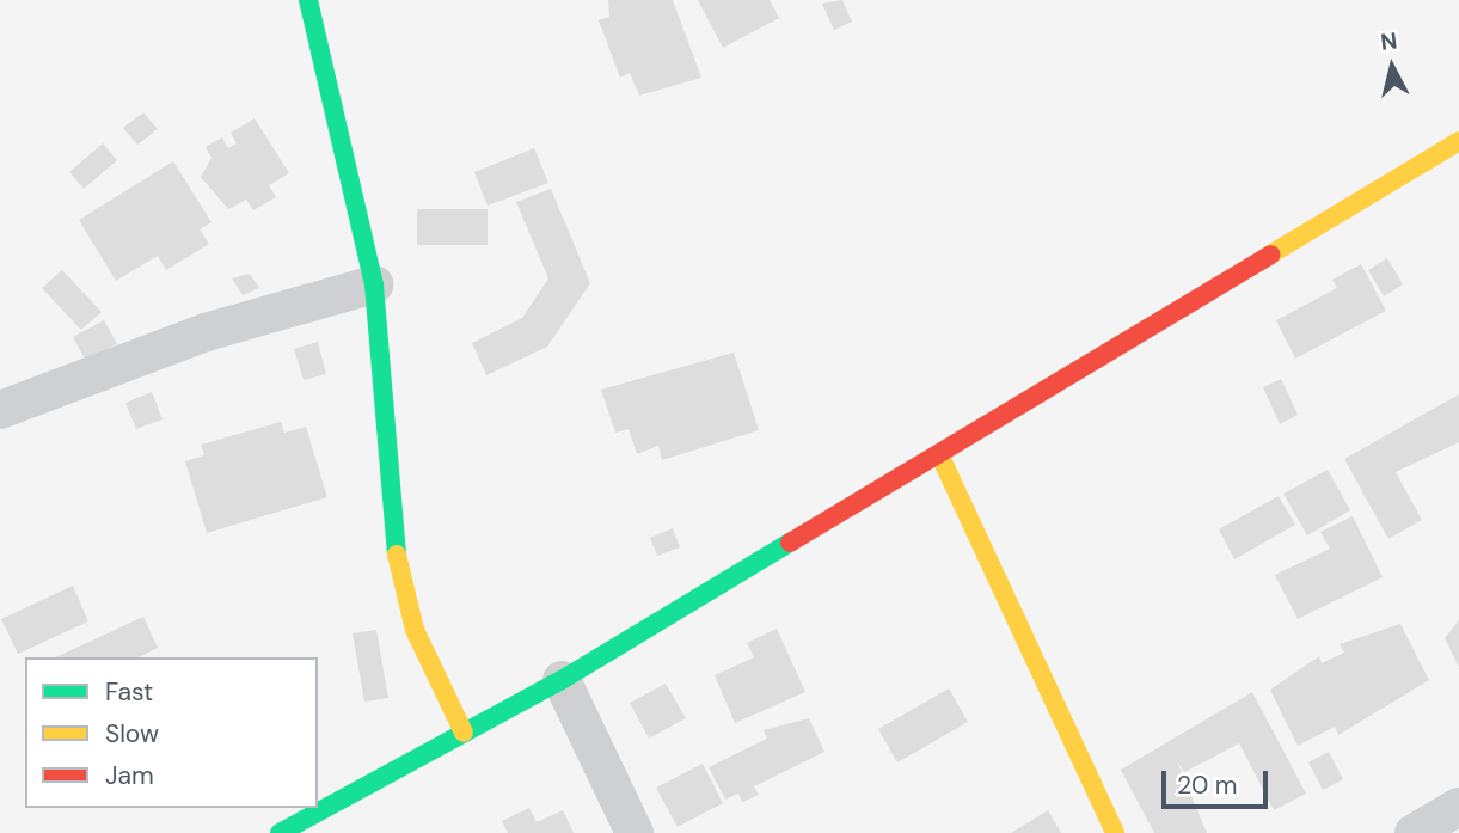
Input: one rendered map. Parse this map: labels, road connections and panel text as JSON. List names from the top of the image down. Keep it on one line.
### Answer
{"legend":["Fast","Slow","Jam"],"scale_bar":"20 m","north":"top"}
